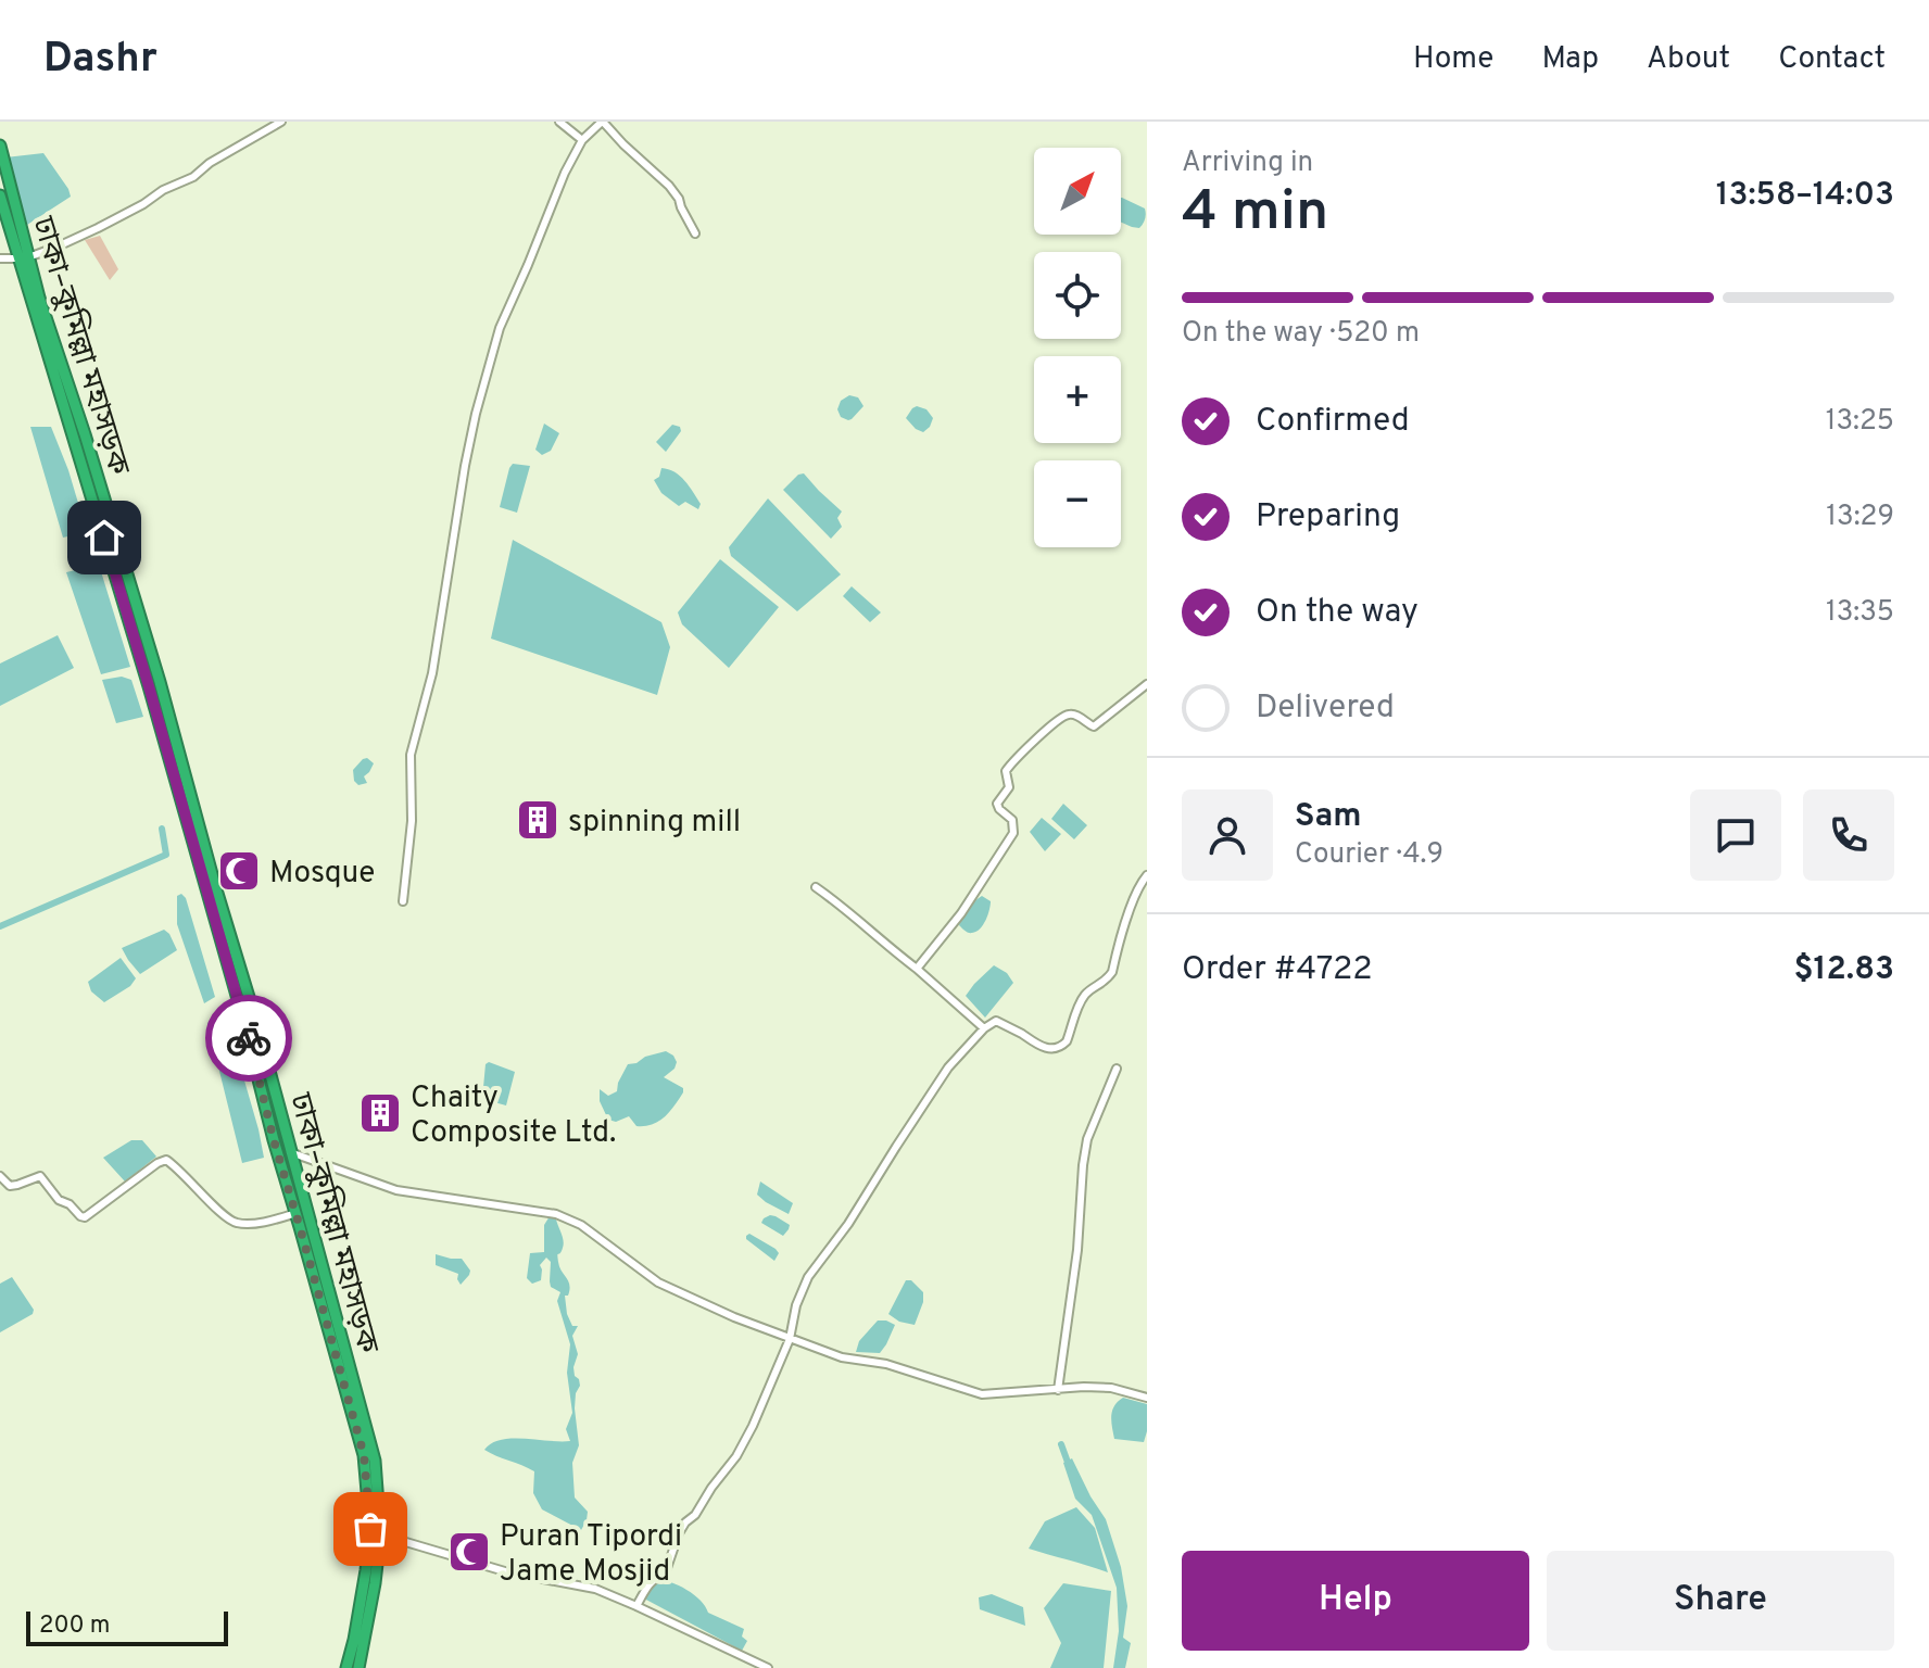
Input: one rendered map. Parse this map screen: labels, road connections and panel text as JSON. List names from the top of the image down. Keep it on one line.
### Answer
{"streets":{"highway":["ঢাকা–কুমিল্লা মহাসড়ক"]},"places":{"building":["spinning mill","Chaity Composite Ltd."],"mosque":["Mosque","Puran Tipordi Jame Mosjid"]},"scale_bar":"200 m","north":"top right","page":{"header":"Dashr","nav":["Home","Map","About","Contact"],"heading":["4 min","Arriving in","13:58–14:03"],"panel":["Sam","Courier · 4.9","Order #4722","$12.83"],"map_buttons":["+","−"],"bar":"On the way · 520 m","list":[["Confirmed","13:25"],["Preparing","13:29"],["On the way","13:35"],"Delivered"],"buttons":["Help","Share"],"scale":"200 m"}}
